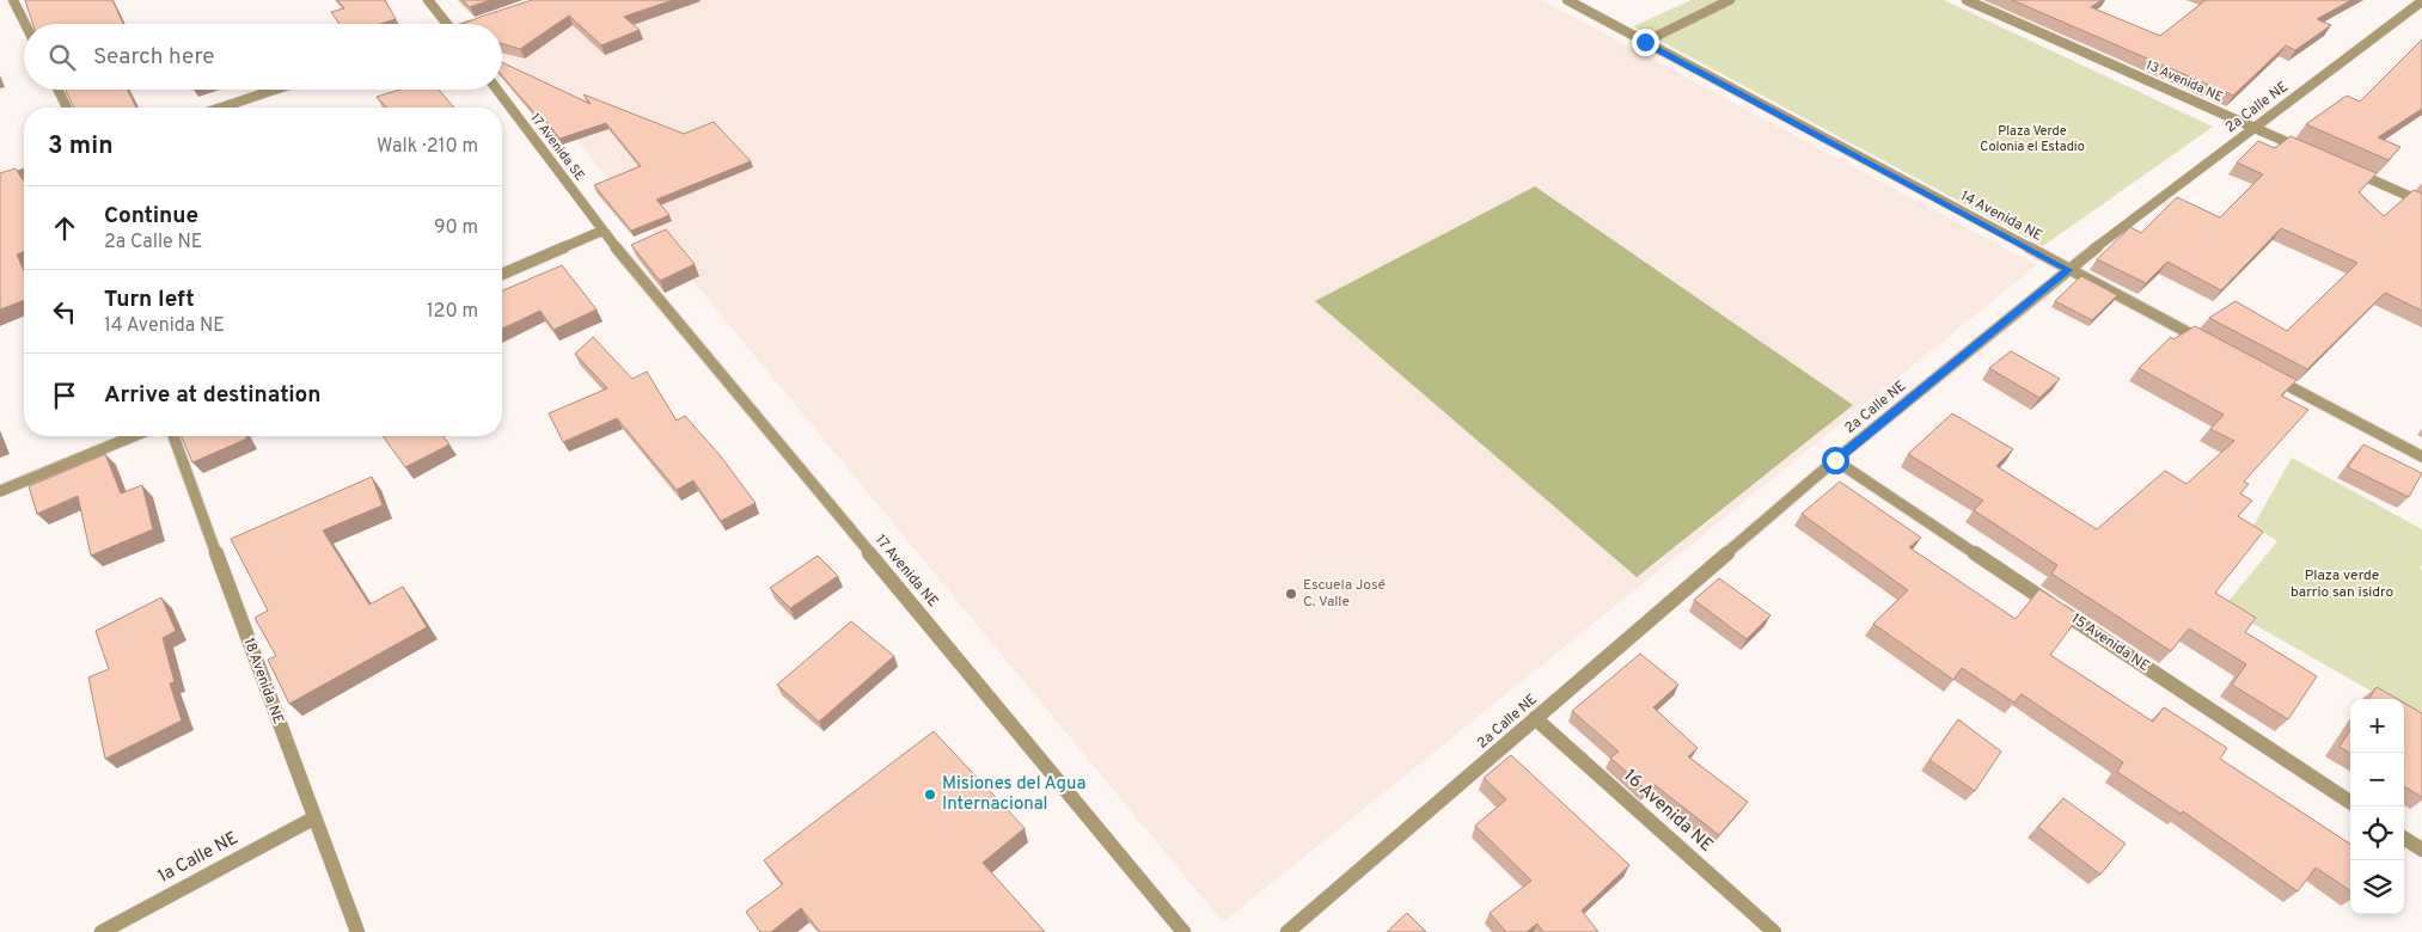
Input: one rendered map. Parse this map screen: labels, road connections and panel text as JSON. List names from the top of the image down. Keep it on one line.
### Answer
{"streets":{"street":["13 Avenida NE","2a Calle NE","17 Avenida SE","14 Avenida NE","17 Avenida NE","15 Avenida NE","18 Avenida NE","16 Avenida NE","1a Calle NE"]},"crossings":[["13 Avenida NE","2a Calle NE"],["2a Calle NE","14 Avenida NE"],["2a Calle NE","15 Avenida NE"],["2a Calle NE","16 Avenida NE"],["17 Avenida SE","17 Avenida NE"],["18 Avenida NE","1a Calle NE"]],"parks":["Plaza Verde Colonia el Estadio","Plaza verde barrio san isidro"],"places":["Escuela José C. Valle","Misiones del Agua Internacional"],"page":{"search":"Search here","heading":["3 min","Walk · 210 m"],"list":[["Continue","2a Calle NE","90 m"],["Turn left","14 Avenida NE","120 m"],"Arrive at destination"],"map_buttons":["+","−"]}}
